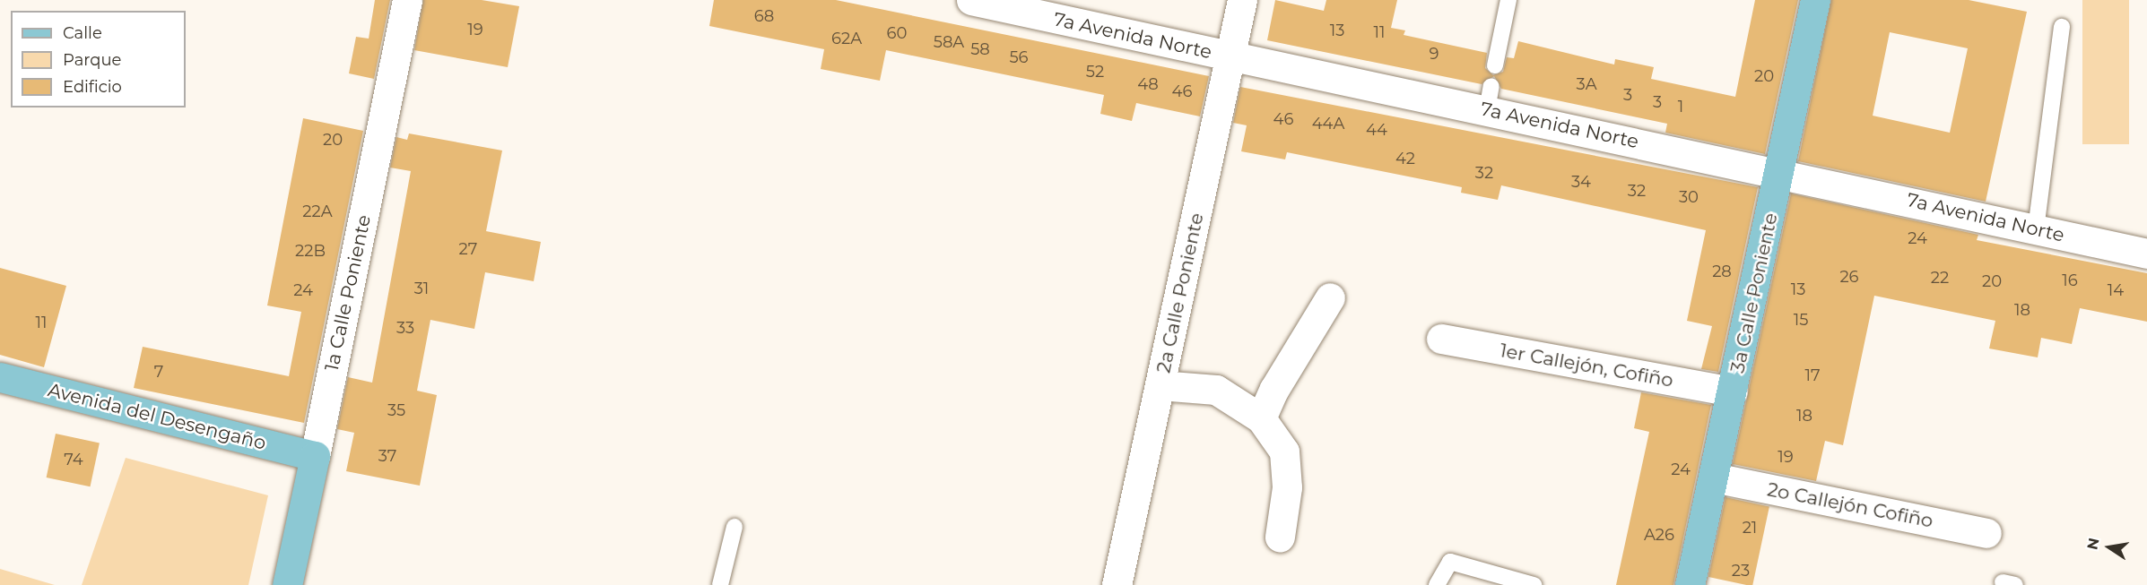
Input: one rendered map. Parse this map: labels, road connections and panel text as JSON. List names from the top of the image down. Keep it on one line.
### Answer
{"streets":{"main road":["1a Calle Poniente","3a Calle Poniente","Avenida del Desengaño"],"street":["7a Avenida Norte","2a Calle Poniente","1er Callejón, Cofiño","2o Callejón Cofiño"]},"crossings":[["7a Avenida Norte","2a Calle Poniente"],["7a Avenida Norte","3a Calle Poniente"],["1a Calle Poniente","Avenida del Desengaño"],["3a Calle Poniente","1er Callejón, Cofiño"],["3a Calle Poniente","2o Callejón Cofiño"]],"house_numbers":["68","19","13","11","60","62A","58A","58","9","56","52","20","48","3A","46","3","3","1","46","44A","44","20","42","32","34","32","30","22A","24","27","22B","28","26","22","16","20","31","13","24","14","18","15","11","33","7","17","35","18","37","19","74","24","21","A26","23"],"legend":["Calle","Parque","Edificio"],"north":"left"}
